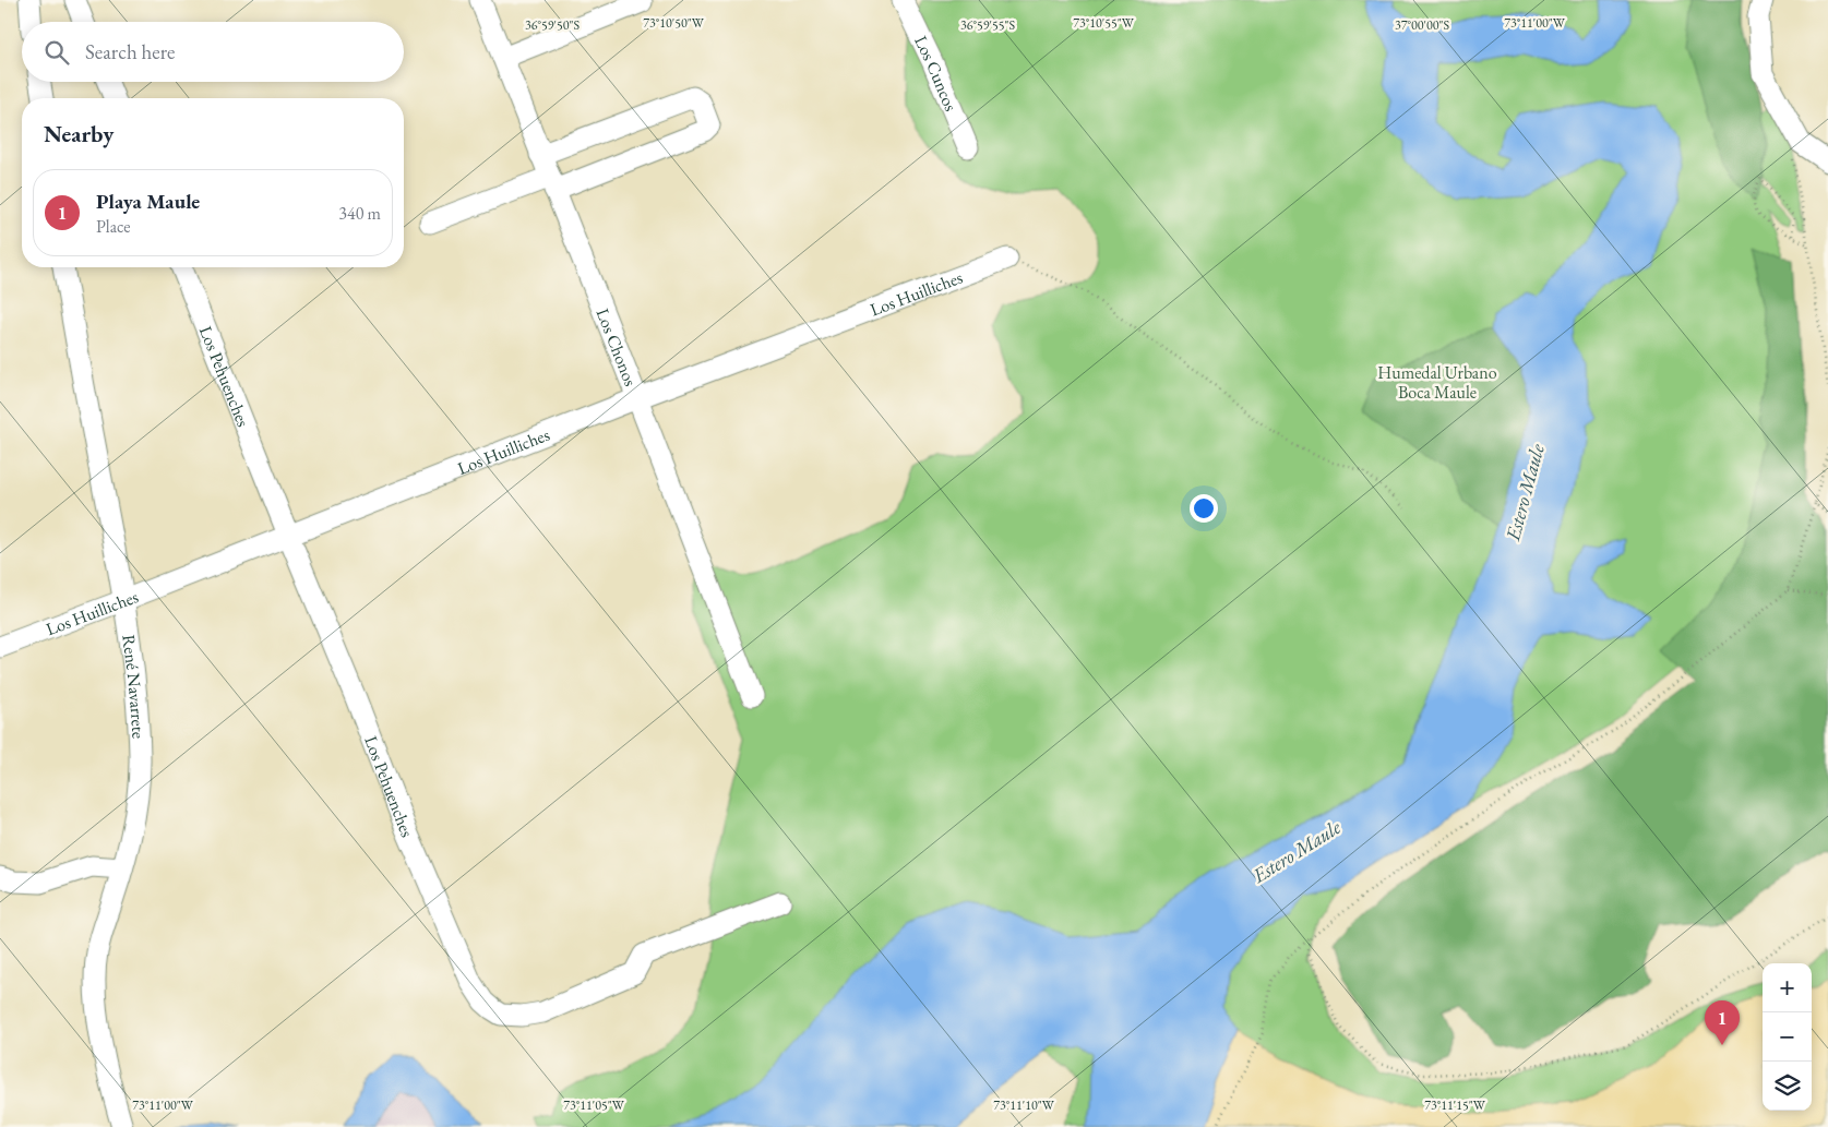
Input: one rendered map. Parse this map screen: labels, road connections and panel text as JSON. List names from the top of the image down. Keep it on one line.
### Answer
{"streets":{"street":["Los Cuncos","Los Huilliches","Los Chonos","Los Pehuenches","René Navarrete"]},"crossings":[["Los Huilliches","Los Chonos"],["Los Huilliches","Los Pehuenches"],["Los Huilliches","René Navarrete"]],"water":["Estero Maule"],"parks":["Humedal Urbano Boca Maule"],"page":{"search":"Search here","heading":"Nearby","list":[{"mark":"1","name":"Playa Maule","note":"Place","value":"340 m"}],"map_buttons":["+","−"],"pins":"1"},"coordinates":["73°10'50\"W","73°10'55\"W","73°11'00\"W","37°00'00\"S","36°59'50\"S","36°59'55\"S","73°11'05\"W","73°11'10\"W","73°11'15\"W"]}
